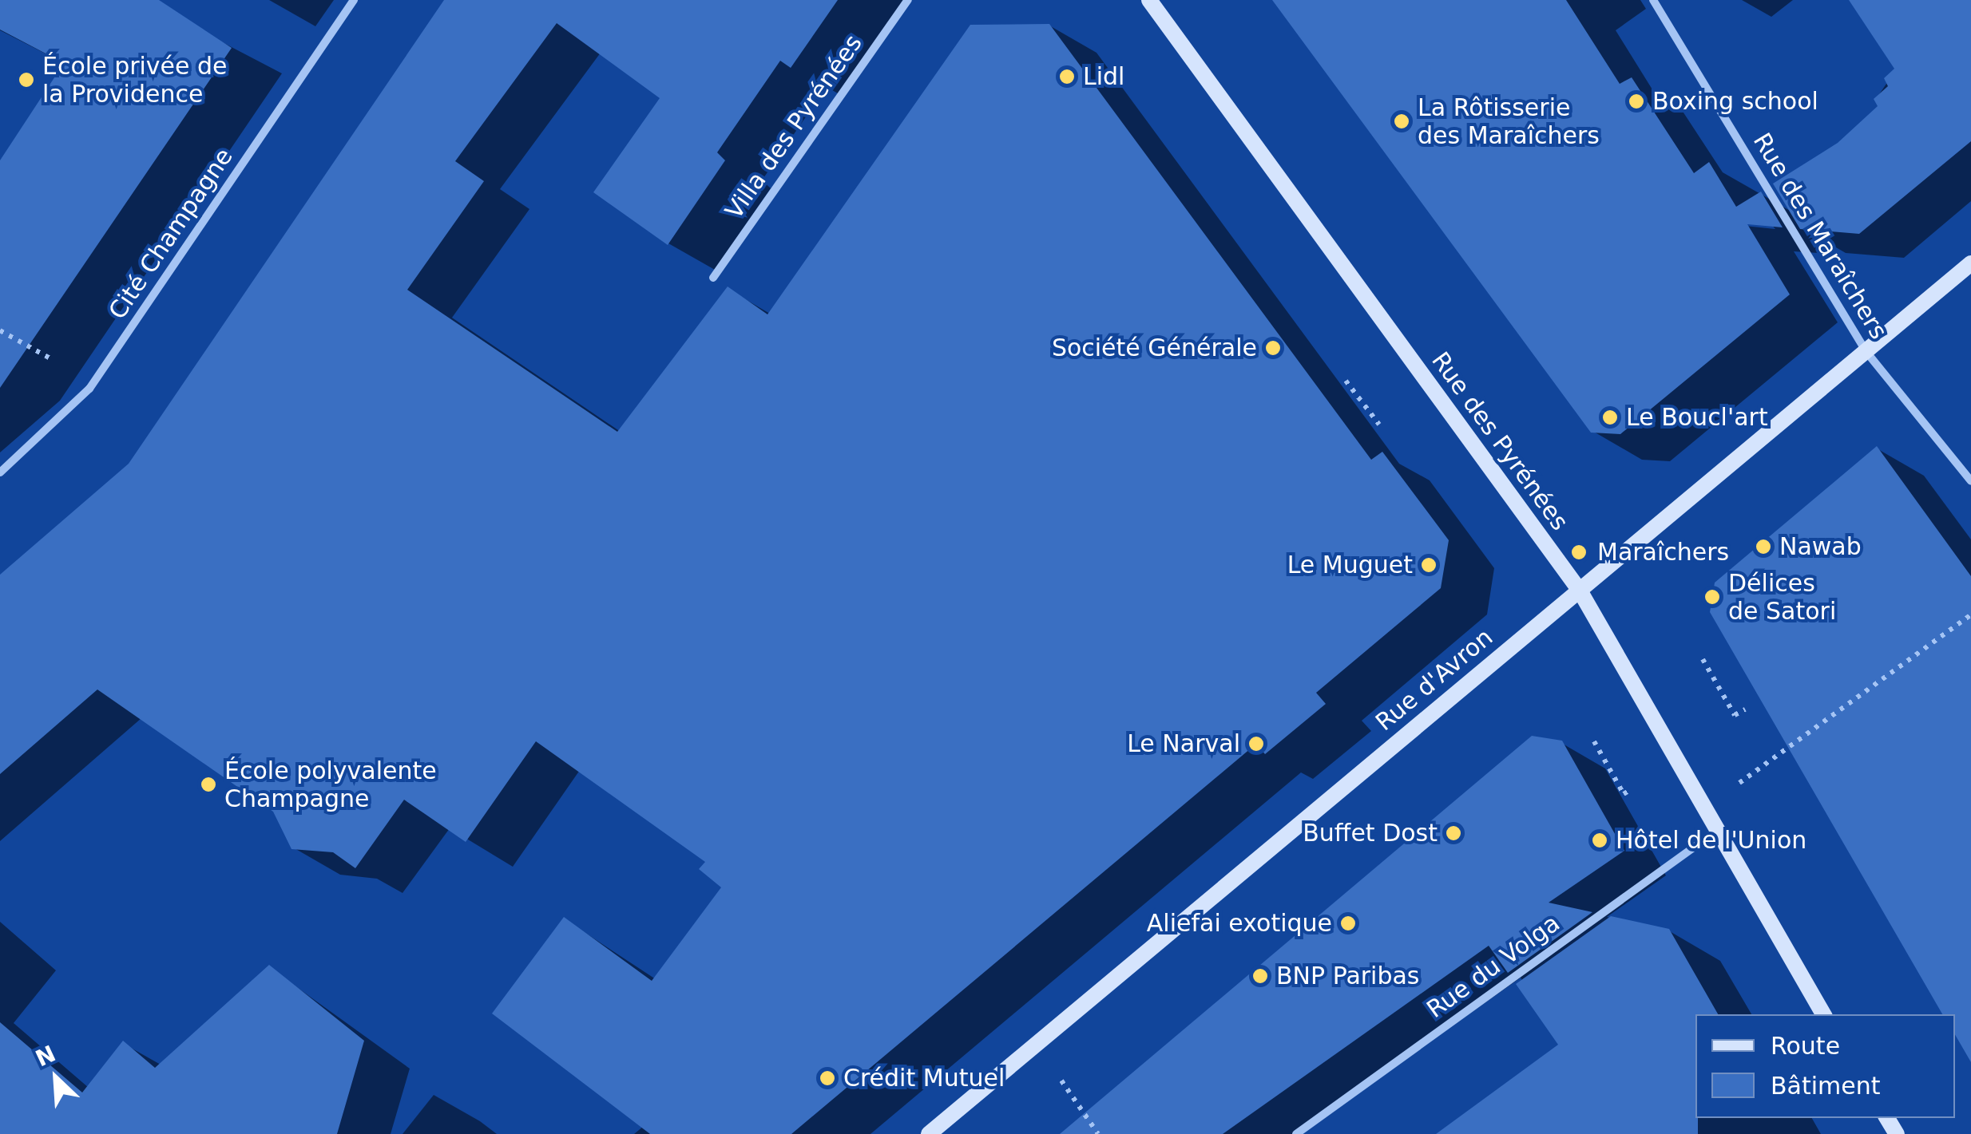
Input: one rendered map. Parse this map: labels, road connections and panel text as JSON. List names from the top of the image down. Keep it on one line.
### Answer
{"streets":{"street":["Villa des Pyrénées","Cité Champagne","Rue des Maraîchers","Rue des Pyrénées","Rue d'Avron","Rue du Volga"]},"crossings":[["Rue des Maraîchers","Rue d'Avron"],["Rue des Pyrénées","Rue d'Avron"],["Rue des Pyrénées","Rue du Volga"]],"places":["Lidl","École privée de la Providence","Boxing school","La Rôtisserie des Maraîchers","Société Générale","Le Boucl'art","Nawab","Maraîchers","Le Muguet","Délices de Satori","Le Narval","École polyvalente Champagne","Buffet Dost","Hôtel de l'Union","Aliefai exotique","BNP Paribas","Crédit Mutuel"],"legend":["Route","Bâtiment"],"north":"top left"}
